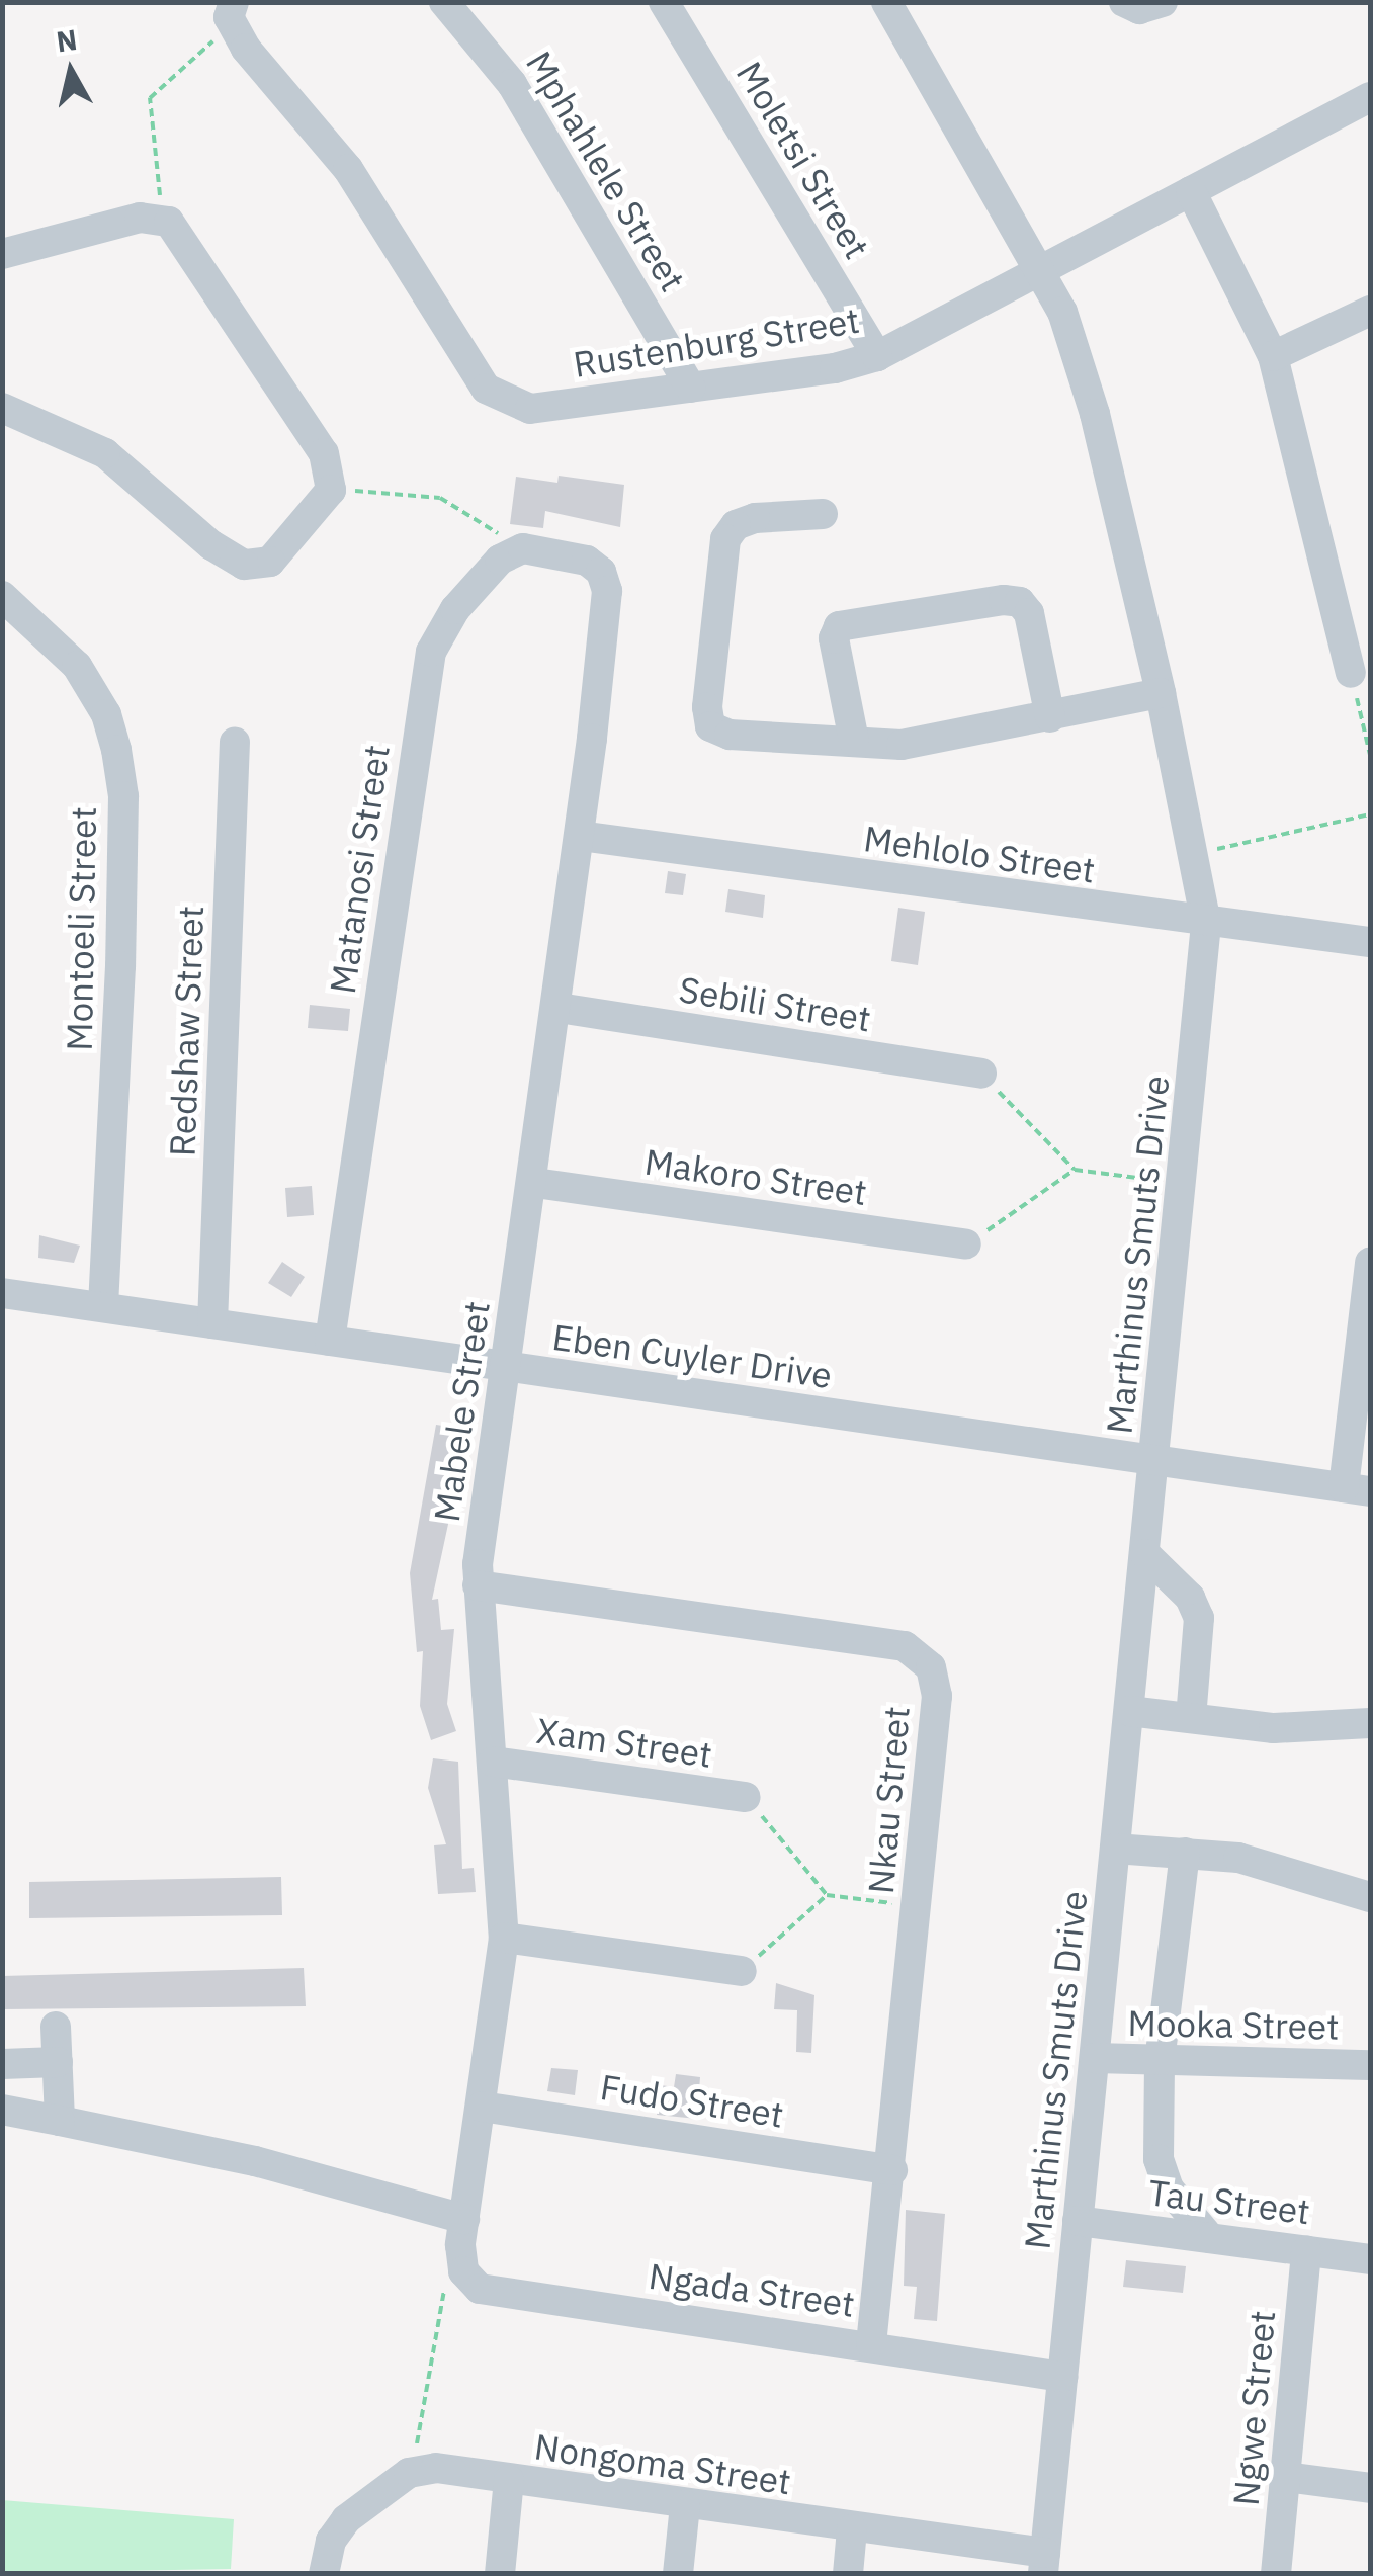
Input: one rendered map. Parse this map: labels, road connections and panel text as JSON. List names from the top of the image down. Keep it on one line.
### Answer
{"streets":{"street":["Moletsi Street","Mphahlele Street","Rustenburg Street","Mehlolo Street","Matanosi Street","Montoeli Street","Sebili Street","Redshaw Street","Makoro Street","Marthinus Smuts Drive","Eben Cuyler Drive","Mabele Street","Xam Street","Nkau Street","Mooka Street","Fudo Street","Tau Street","Ngada Street","Ngwe Street","Nongoma Street"]},"crossings":[["Moletsi Street","Rustenburg Street"],["Mphahlele Street","Rustenburg Street"],["Rustenburg Street","Marthinus Smuts Drive"],["Mehlolo Street","Marthinus Smuts Drive"],["Mehlolo Street","Mabele Street"],["Matanosi Street","Eben Cuyler Drive"],["Matanosi Street","Mabele Street"],["Montoeli Street","Eben Cuyler Drive"],["Sebili Street","Mabele Street"],["Redshaw Street","Eben Cuyler Drive"],["Makoro Street","Mabele Street"],["Marthinus Smuts Drive","Eben Cuyler Drive"],["Marthinus Smuts Drive","Mooka Street"],["Marthinus Smuts Drive","Tau Street"],["Marthinus Smuts Drive","Ngada Street"],["Marthinus Smuts Drive","Nongoma Street"],["Eben Cuyler Drive","Mabele Street"],["Mabele Street","Xam Street"],["Mabele Street","Nkau Street"],["Mabele Street","Fudo Street"],["Mabele Street","Ngada Street"],["Nkau Street","Fudo Street"],["Nkau Street","Ngada Street"],["Tau Street","Ngwe Street"]],"north":"top"}
